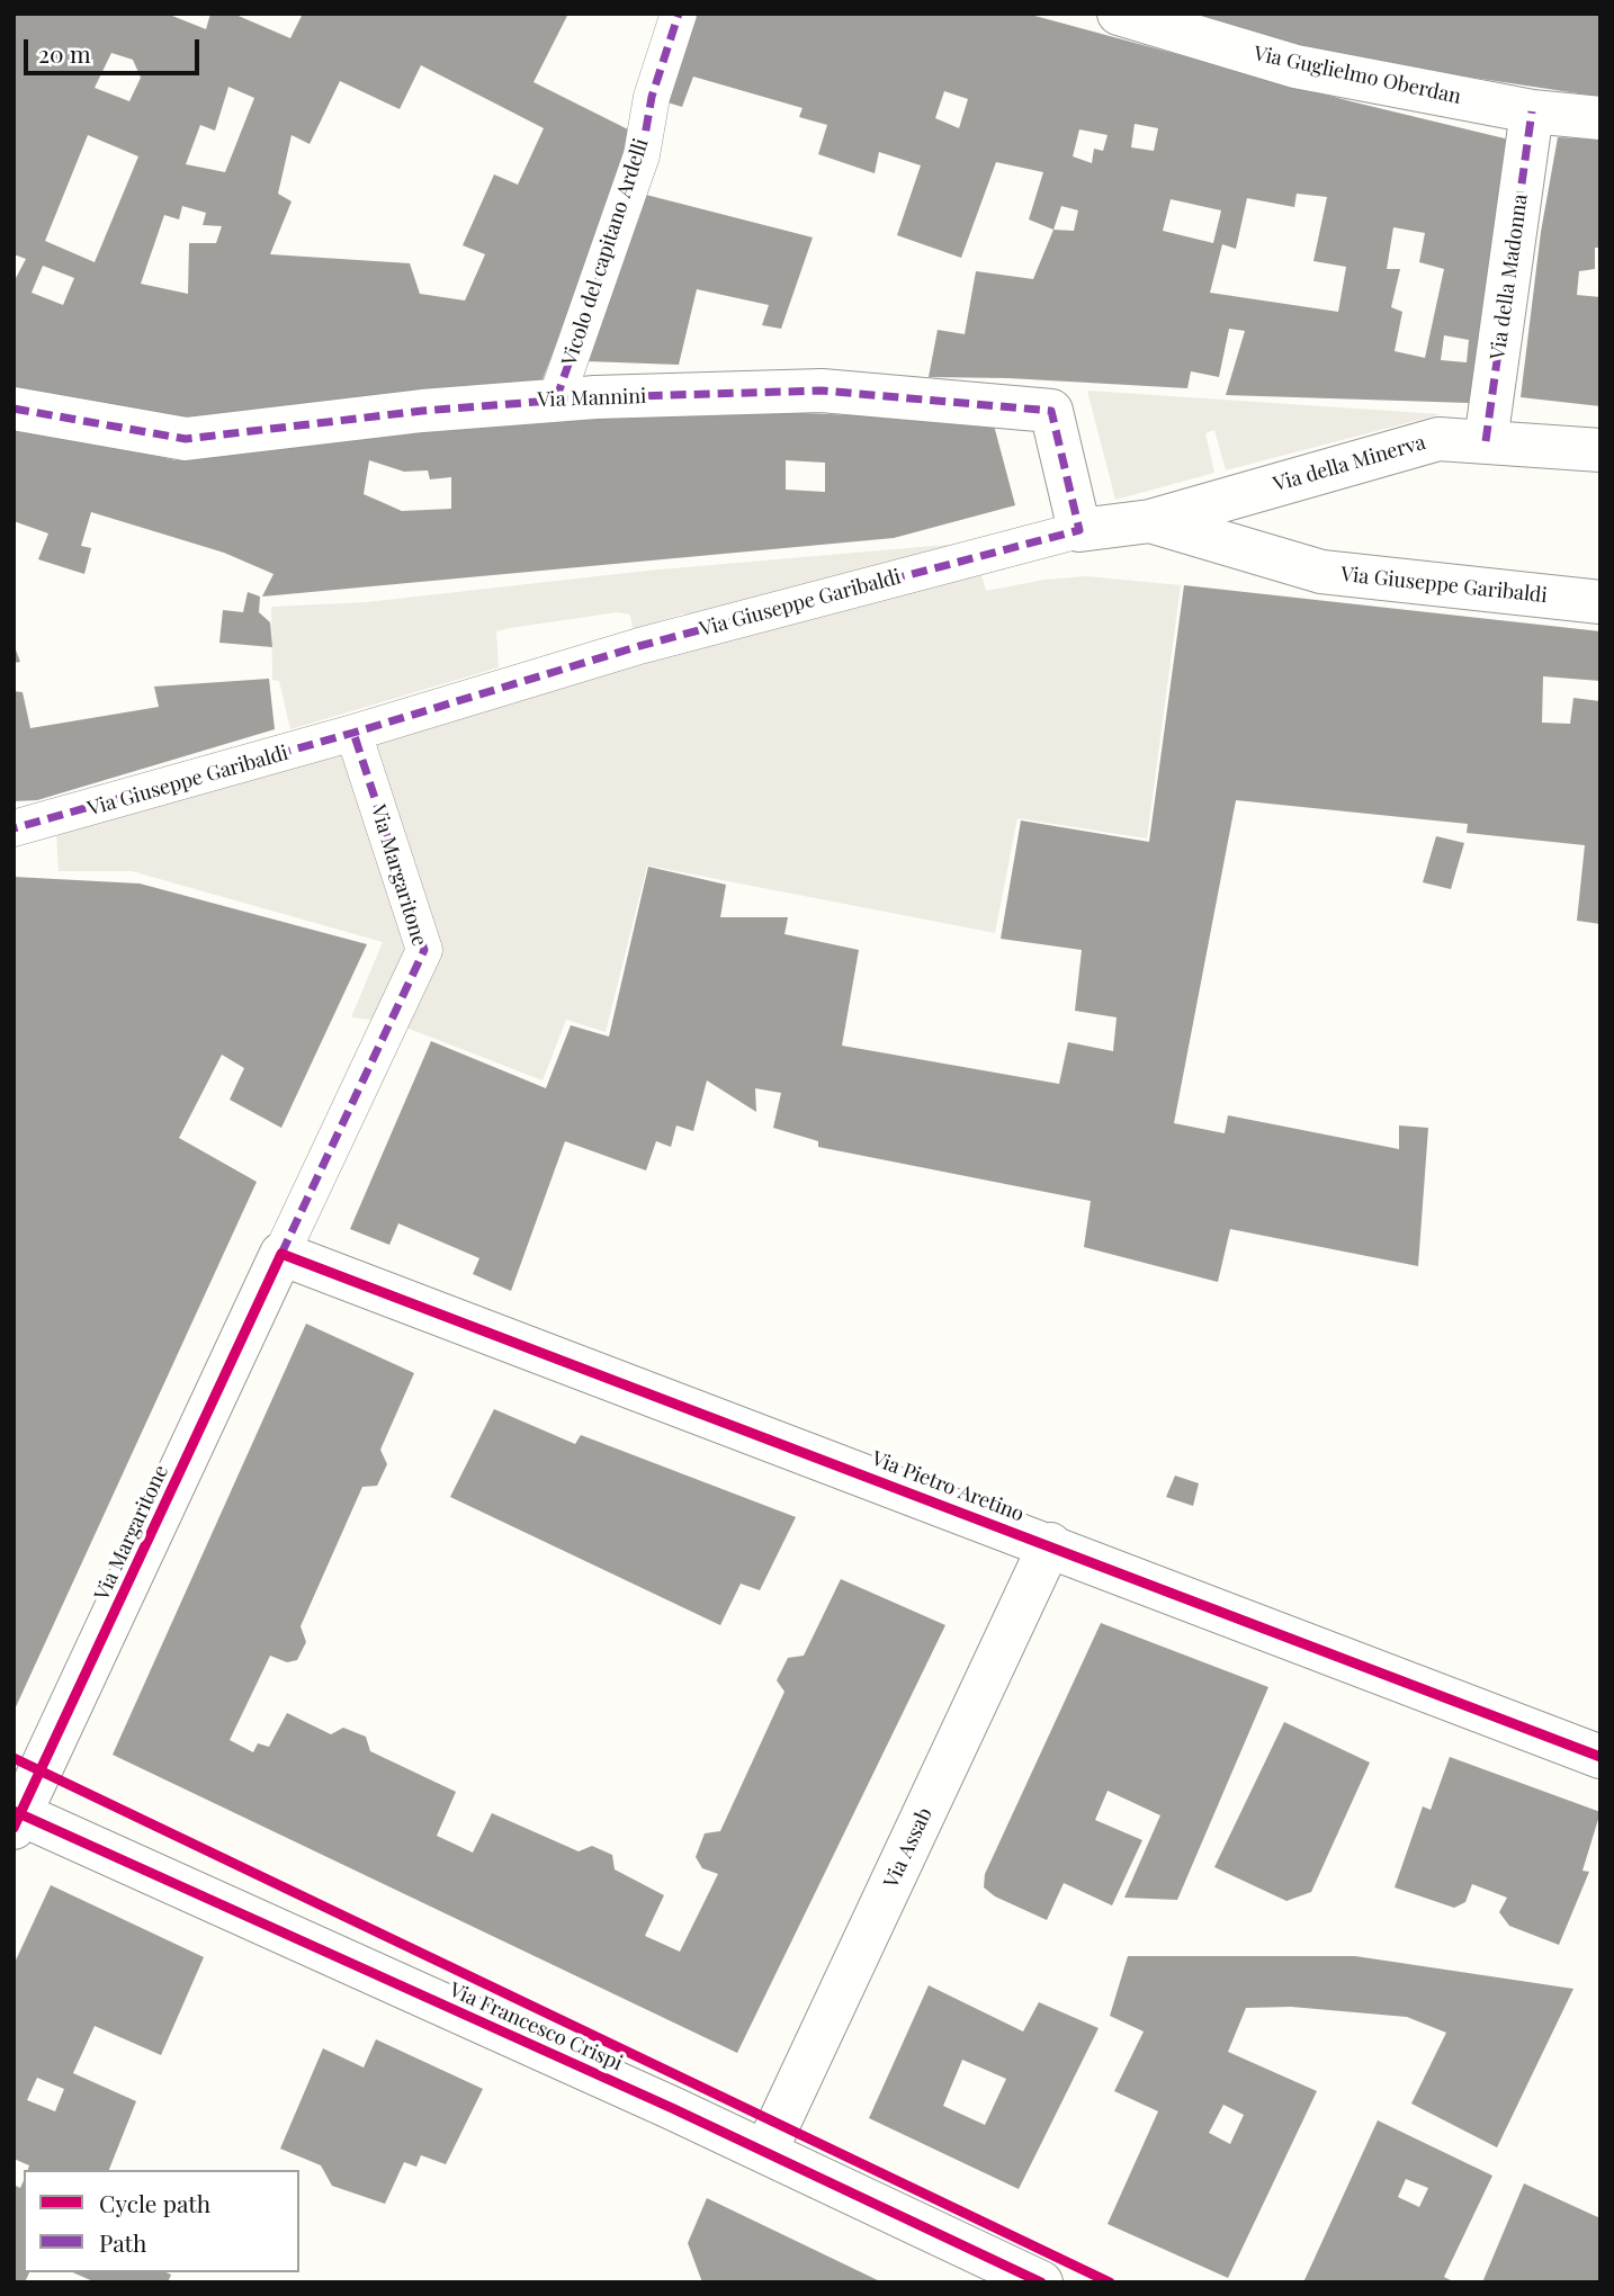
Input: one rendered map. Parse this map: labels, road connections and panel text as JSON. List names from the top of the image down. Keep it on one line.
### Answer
{"streets":{"street":["Via Guglielmo Oberdan","Vicolo del capitano Ardelli","Via della Madonna","Via Mannini","Via della Minerva","Via Giuseppe Garibaldi","Via Margaritone","Via Pietro Aretino","Via Assab","Via Francesco Crispi"]},"crossings":[["Via Guglielmo Oberdan","Via della Madonna"],["Vicolo del capitano Ardelli","Via Mannini"],["Via della Madonna","Via della Minerva"],["Via Mannini","Via Giuseppe Garibaldi"],["Via della Minerva","Via Giuseppe Garibaldi"],["Via Giuseppe Garibaldi","Via Margaritone"],["Via Margaritone","Via Pietro Aretino"],["Via Margaritone","Via Francesco Crispi"],["Via Pietro Aretino","Via Assab"],["Via Assab","Via Francesco Crispi"]],"legend":["Cycle path","Path"],"scale_bar":"20 m"}
